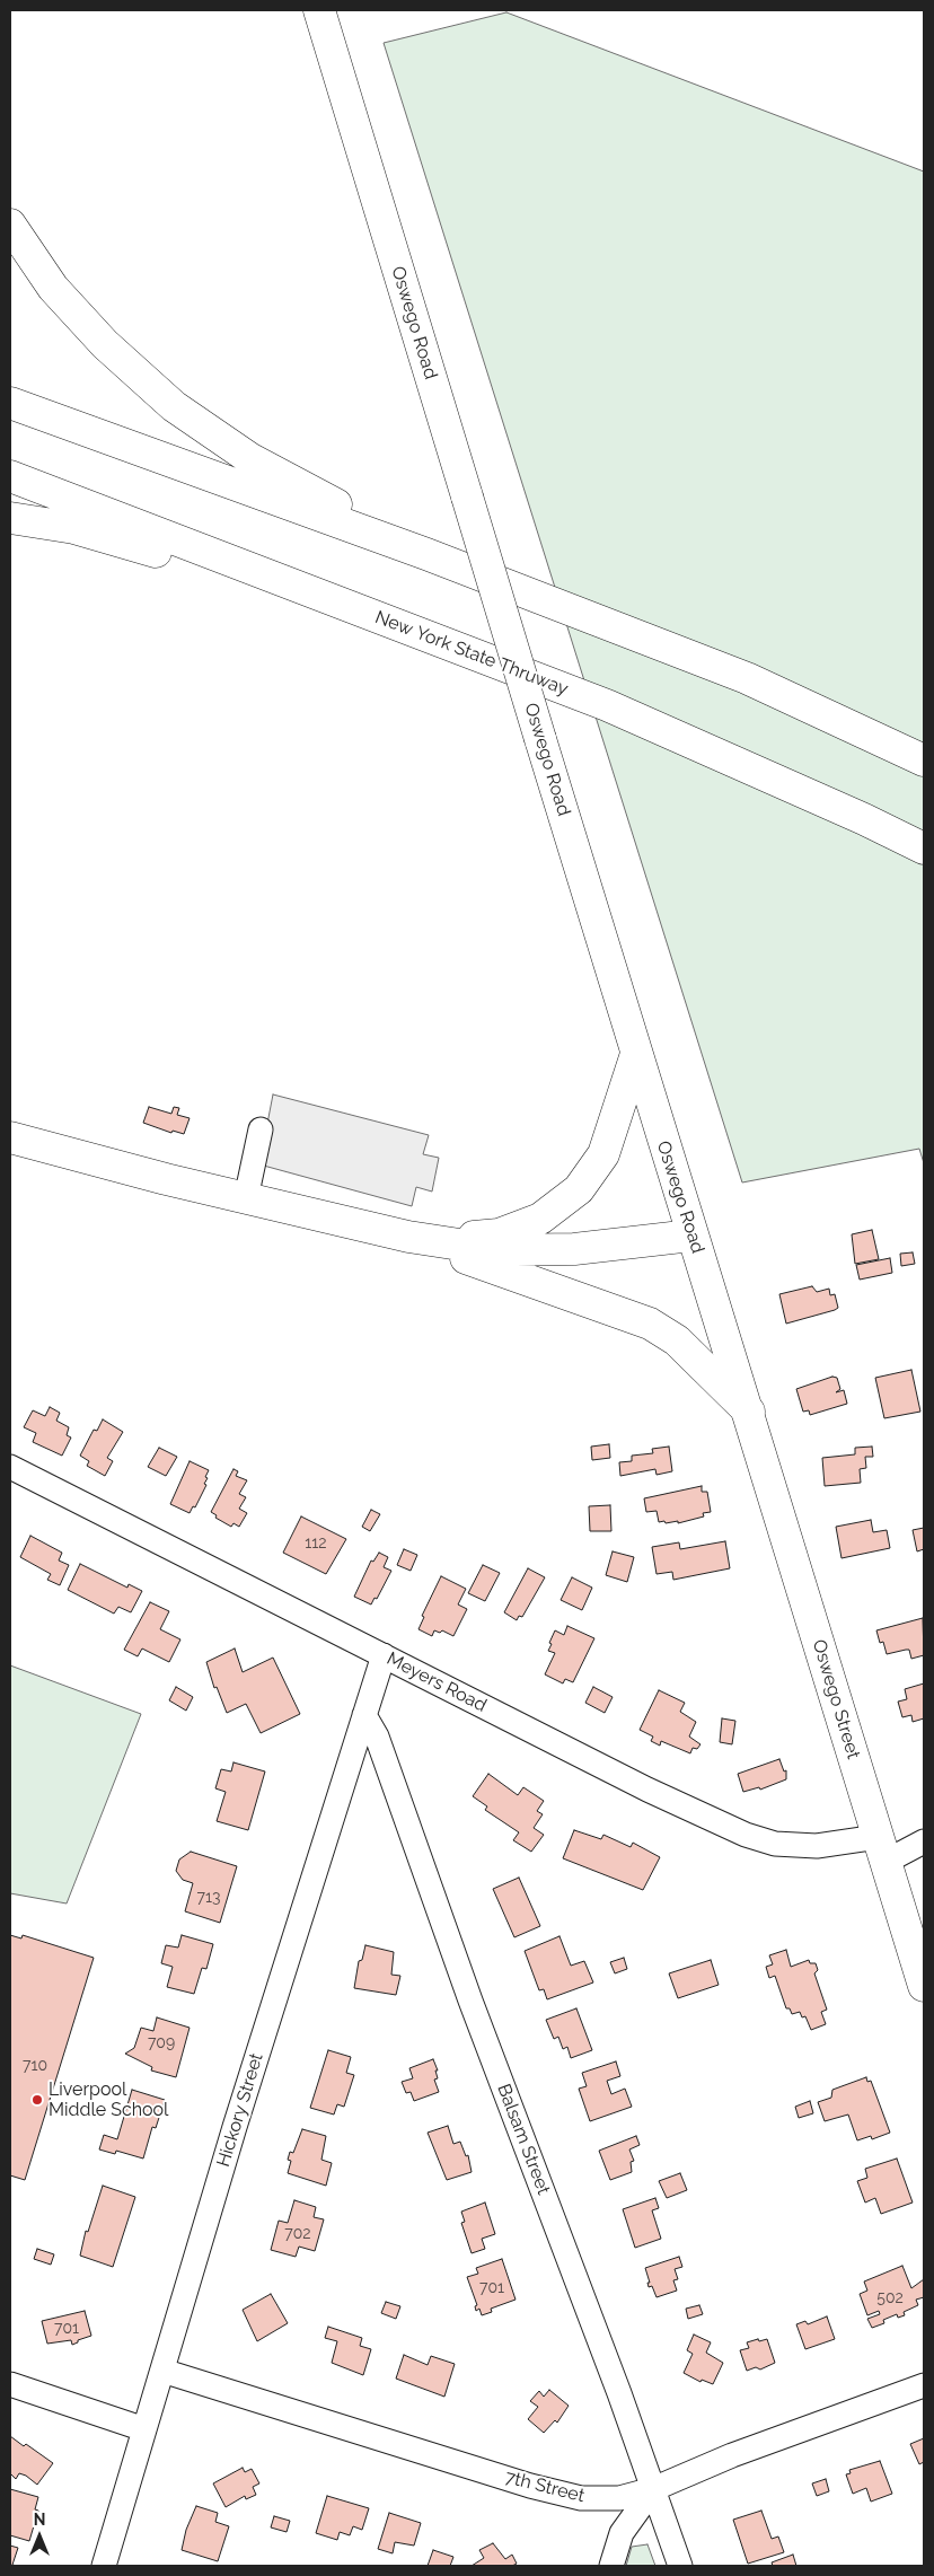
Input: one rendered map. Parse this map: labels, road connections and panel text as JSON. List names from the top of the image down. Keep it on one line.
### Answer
{"streets":{"main road":["Oswego Road","New York State Thruway","Oswego Street"],"street":["Meyers Road","Hickory Street","Balsam Street","7th Street"]},"crossings":[["Oswego Road","Oswego Street"],["Meyers Road","Oswego Street"],["Meyers Road","Hickory Street"],["Hickory Street","Balsam Street"],["Hickory Street","7th Street"],["Balsam Street","7th Street"]],"places":["Liverpool Middle School"],"house_numbers":["112","713","709","710","702","701","502","701"],"north":"top"}
